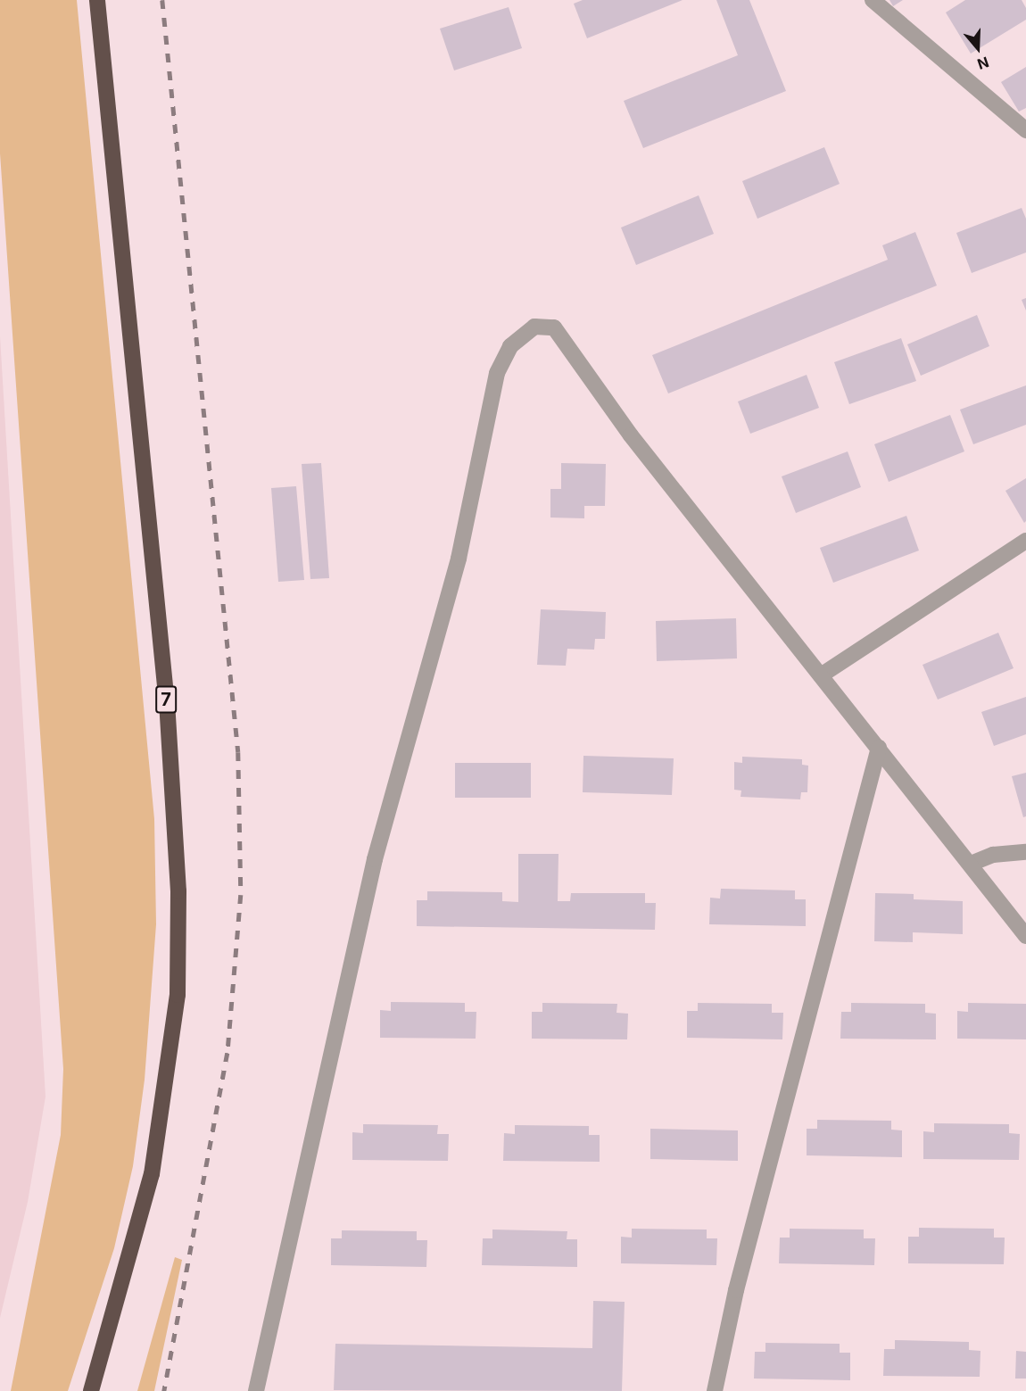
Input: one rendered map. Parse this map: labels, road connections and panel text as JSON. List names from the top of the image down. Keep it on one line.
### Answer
{"streets":{"highway":["7"]},"north":"bottom"}
